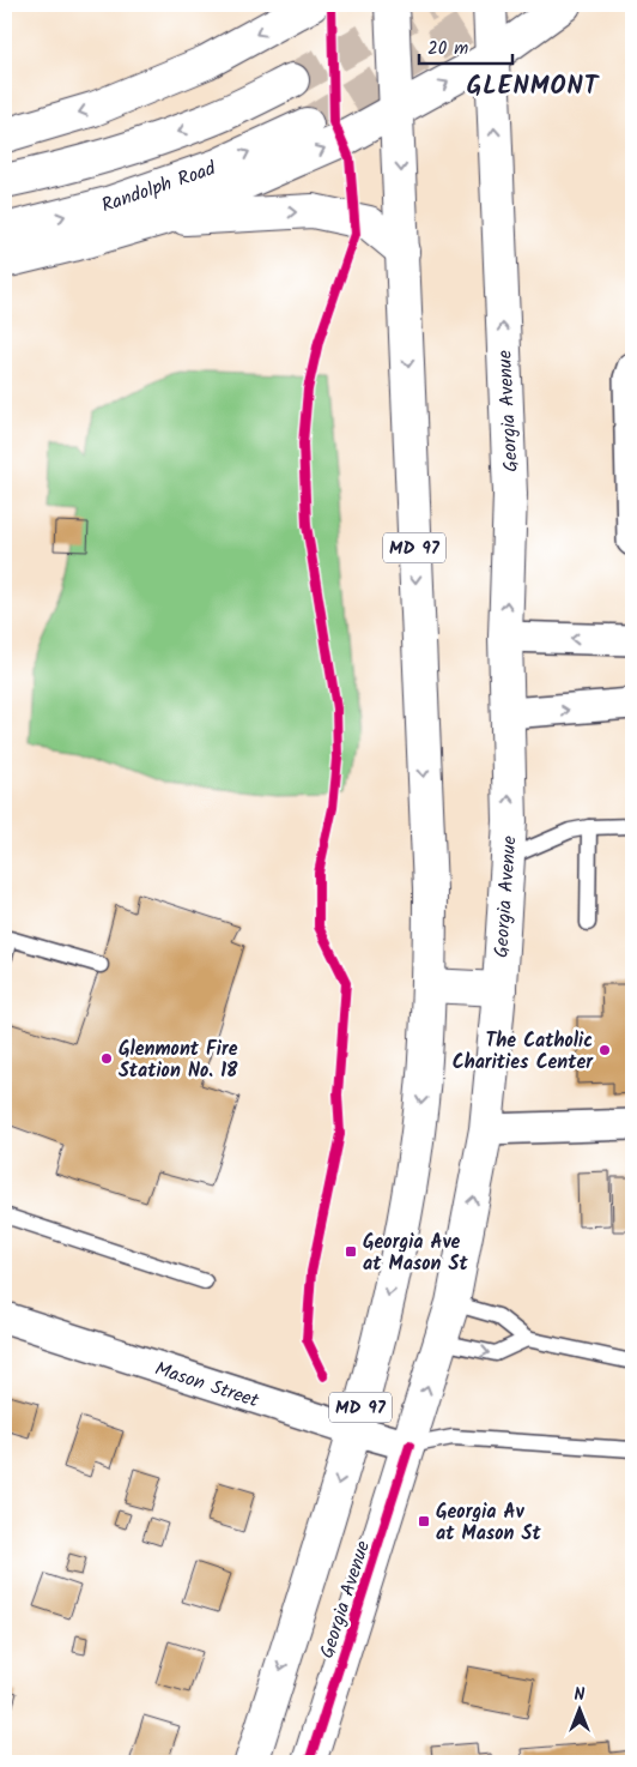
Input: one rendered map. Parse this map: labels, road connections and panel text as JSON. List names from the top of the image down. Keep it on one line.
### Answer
{"streets":{"main road":["Randolph Road","Georgia Avenue","MD 97"],"street":["Mason Street"]},"crossings":[["Georgia Avenue","Mason Street"]],"districts":["GLENMONT"],"places":{"other":["The Catholic Charities Center","Glenmont Fire Station No. 18"],"transit":["Georgia Ave at Mason St","Georgia Av at Mason St"]},"scale_bar":"20 m","north":"top"}
